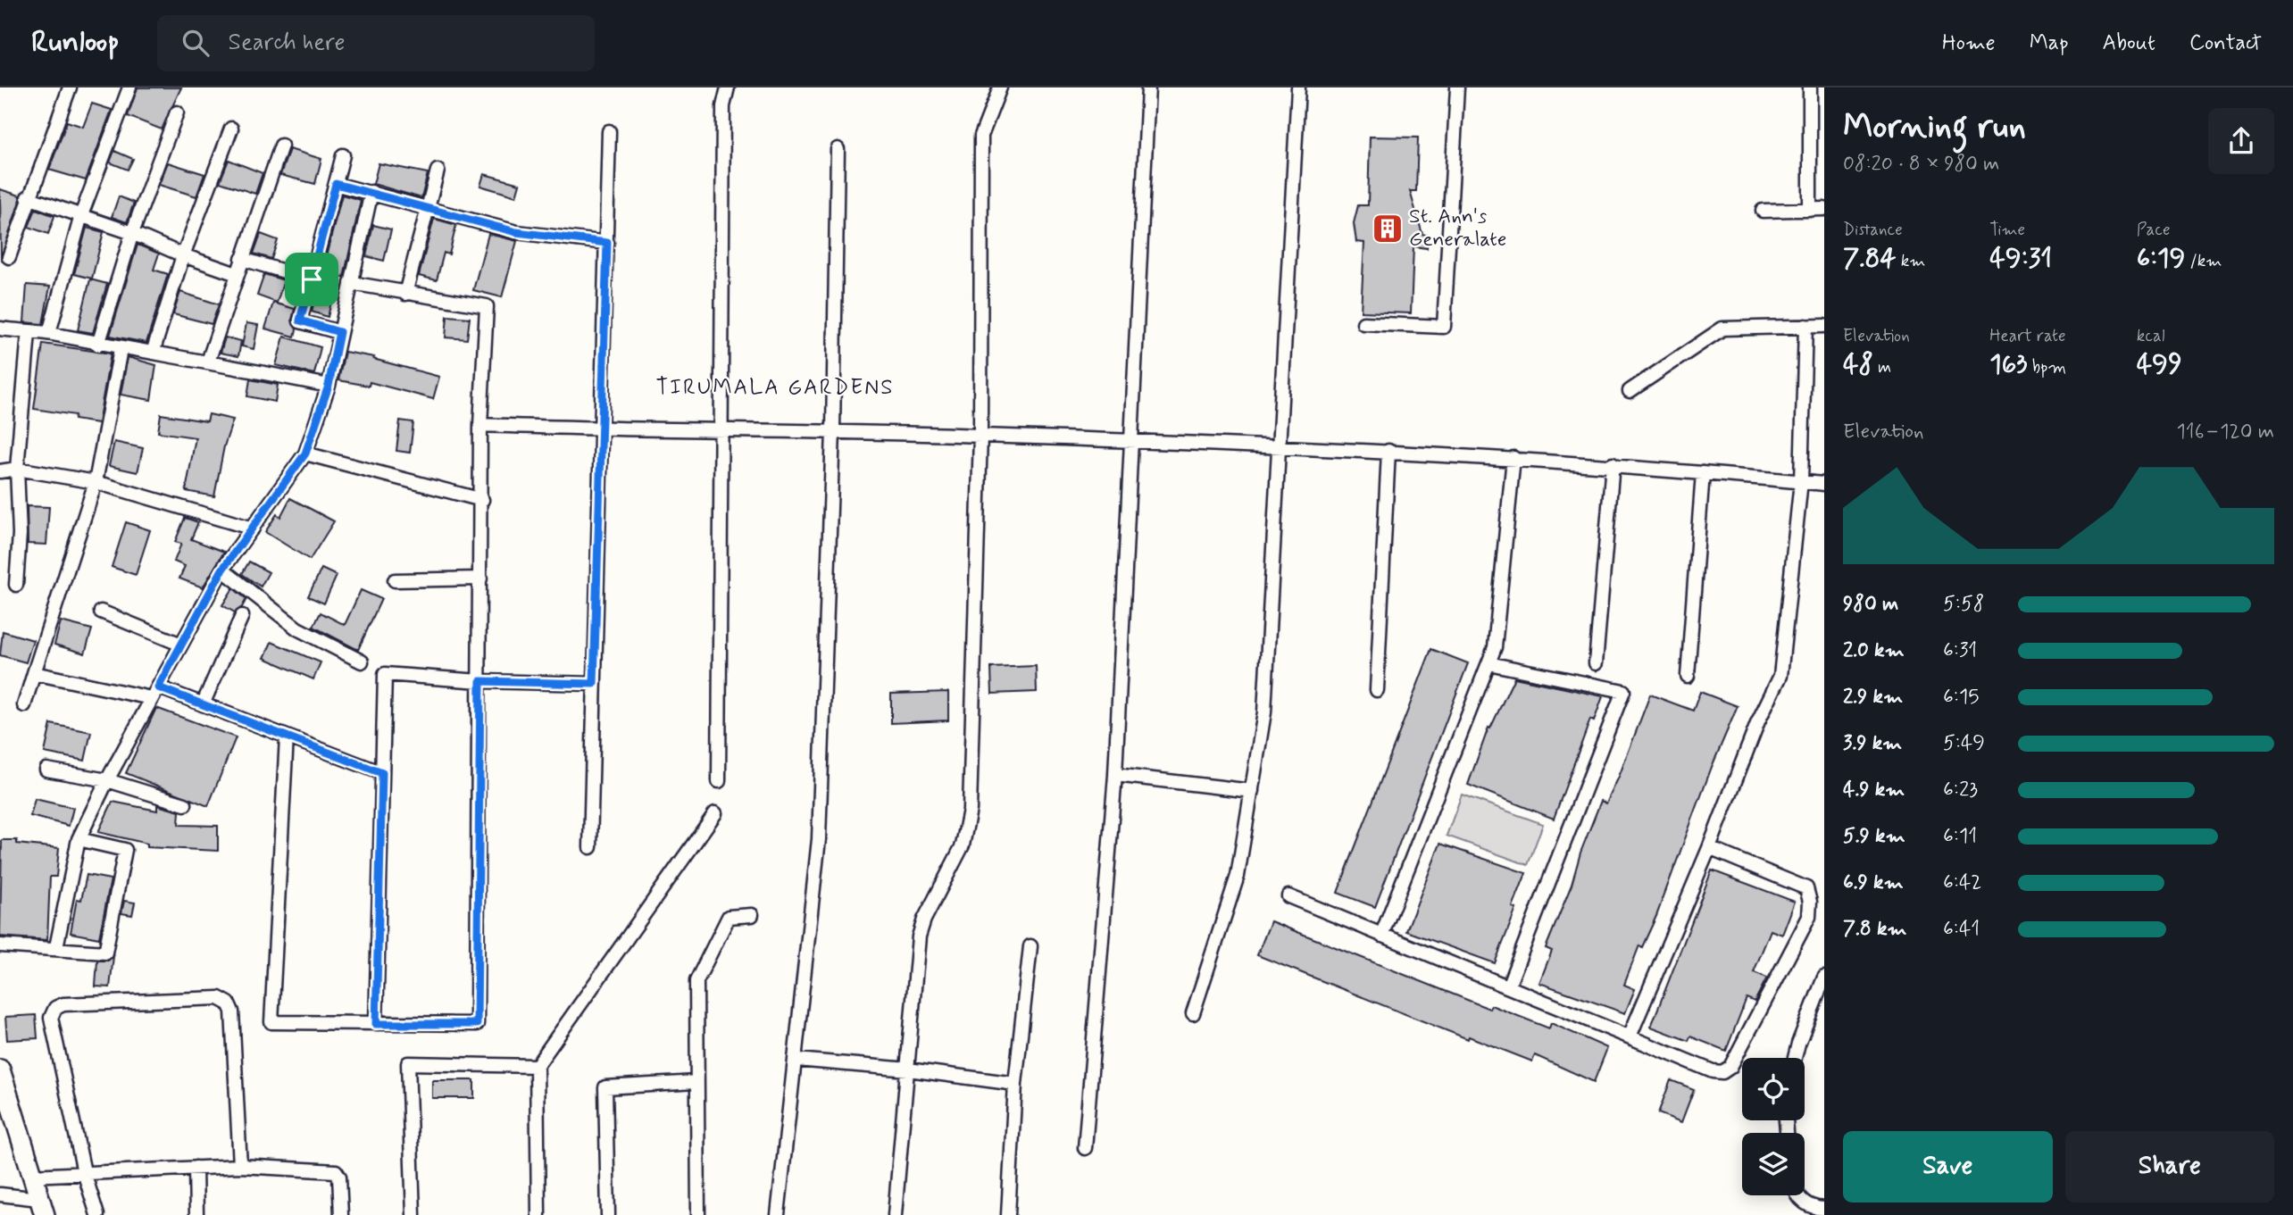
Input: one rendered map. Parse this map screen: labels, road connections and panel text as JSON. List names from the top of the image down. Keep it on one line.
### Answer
{"districts":["TIRUMALA GARDENS"],"places":{"building":["St. Ann's Generalate"]},"page":{"header":"Runloop","search":"Search here","nav":["Home","Map","About","Contact"],"heading":["Morning run","08:20 · 8 × 980 m"],"stats":[["Distance","7.84 km"],["Time","49:31"],["Pace","6:19 /km"],["Elevation","48 m"],["Heart rate","163 bpm"],["kcal","499"]],"chart":["Elevation","116–120 m"],"list":[{"name":"980 m","note":"5:58"},{"name":"2.0 km","note":"6:31"},{"name":"2.9 km","note":"6:15"},{"name":"3.9 km","note":"5:49"},{"name":"4.9 km","note":"6:23"},{"name":"5.9 km","note":"6:11"},{"name":"6.9 km","note":"6:42"},{"name":"7.8 km","note":"6:41"}],"buttons":["Save","Share"]}}
